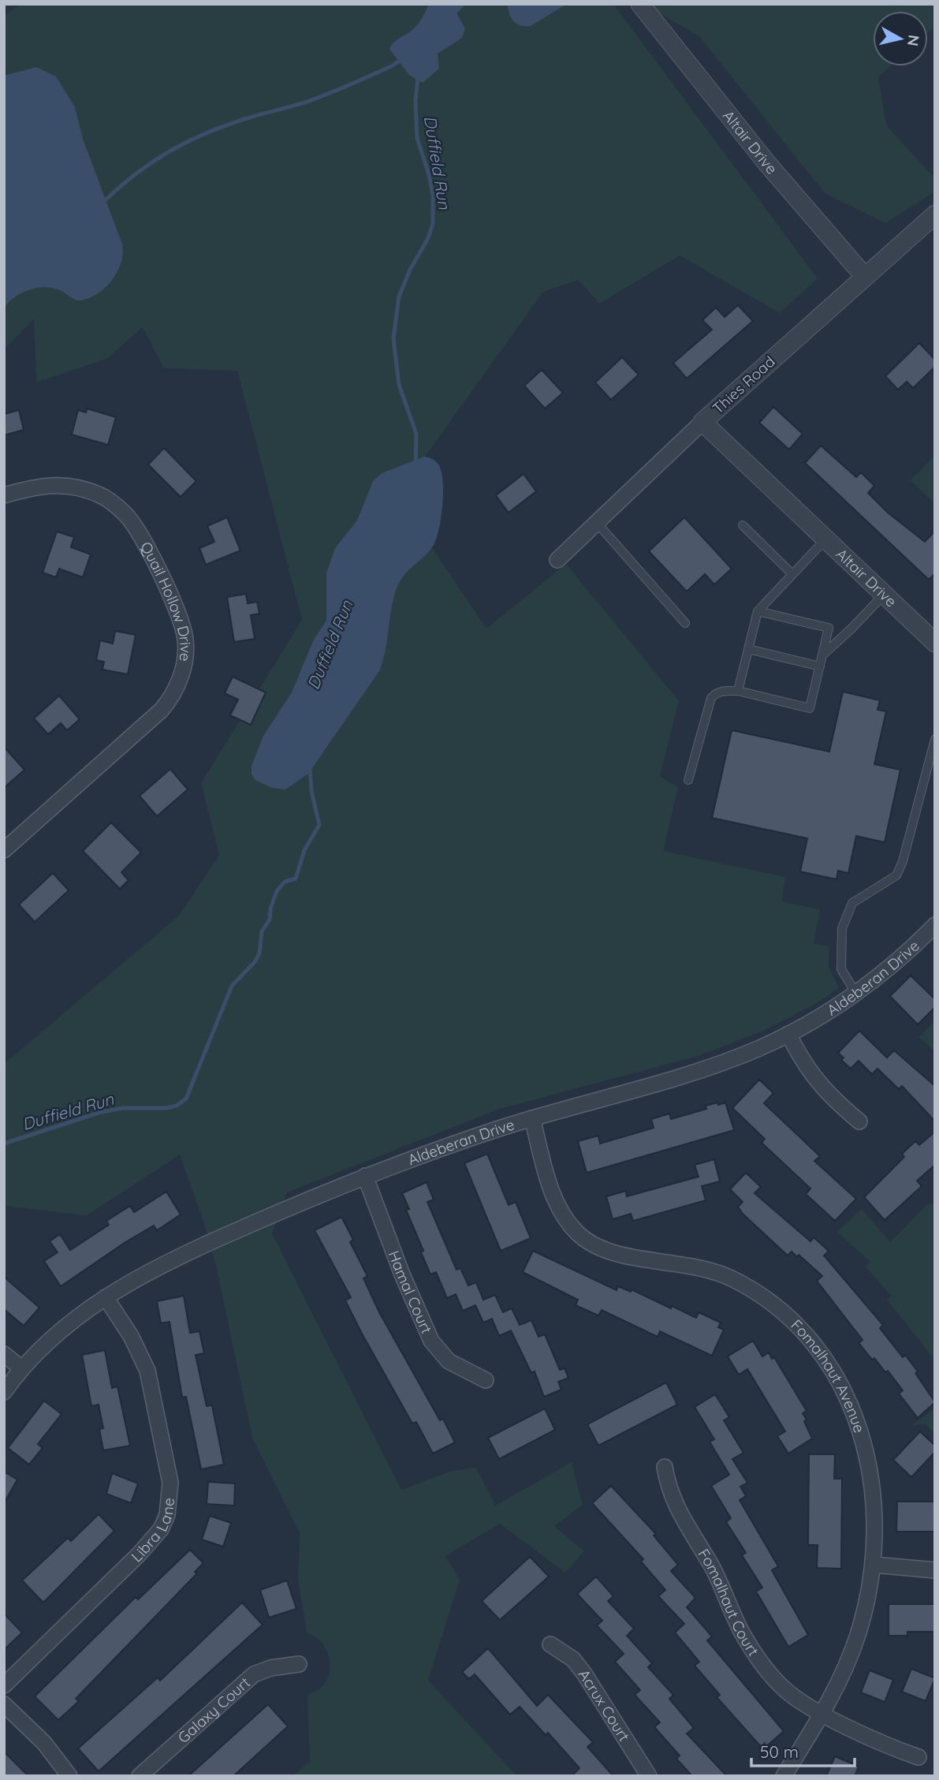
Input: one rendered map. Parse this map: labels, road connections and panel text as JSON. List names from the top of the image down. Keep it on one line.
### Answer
{"streets":{"street":["Altair Drive","Thies Road","Quail Hollow Drive","Aldeberan Drive","Hamal Court","Fomalhaut Avenue","Libra Lane","Fomalhaut Court","Acrux Court","Galaxy Court"]},"crossings":[["Altair Drive","Thies Road"],["Aldeberan Drive","Hamal Court"],["Aldeberan Drive","Fomalhaut Avenue"],["Aldeberan Drive","Libra Lane"],["Fomalhaut Avenue","Fomalhaut Court"]],"water":["Duffield Run"],"scale_bar":"50 m","north":"right"}
